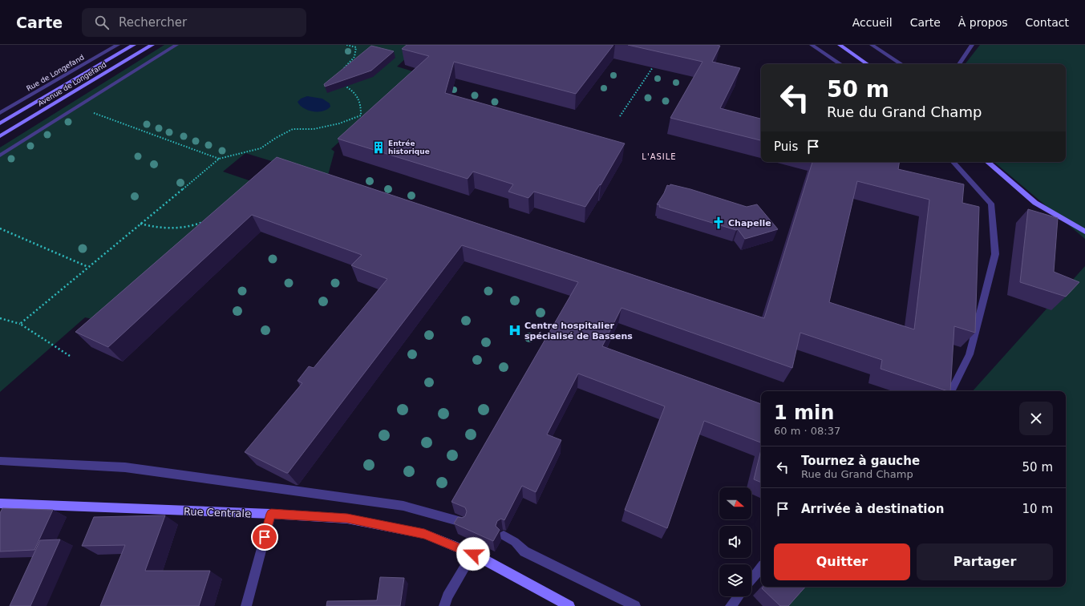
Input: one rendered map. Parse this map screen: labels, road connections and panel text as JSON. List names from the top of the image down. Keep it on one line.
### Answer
{"streets":{"main road":["Avenue de Longefand","Rue Centrale"],"street":["Rue de Longefand"]},"districts":["L'ASILE"],"places":{"building":["Entrée historique"],"church":["Chapelle"],"hospital":["Centre hospitalier spécialisé de Bassens"]},"north":"right","page":{"header":"Carte","search":"Rechercher","nav":["Accueil","Carte","À propos","Contact"],"turn":["50 m","Rue du Grand Champ"],"then":"Puis","heading":["1 min","60 m · 08:37"],"list":[{"name":"Tournez à gauche","note":"Rue du Grand Champ","value":"50 m"},{"name":"Arrivée à destination","value":"10 m"}],"buttons":["Quitter","Partager"]}}
